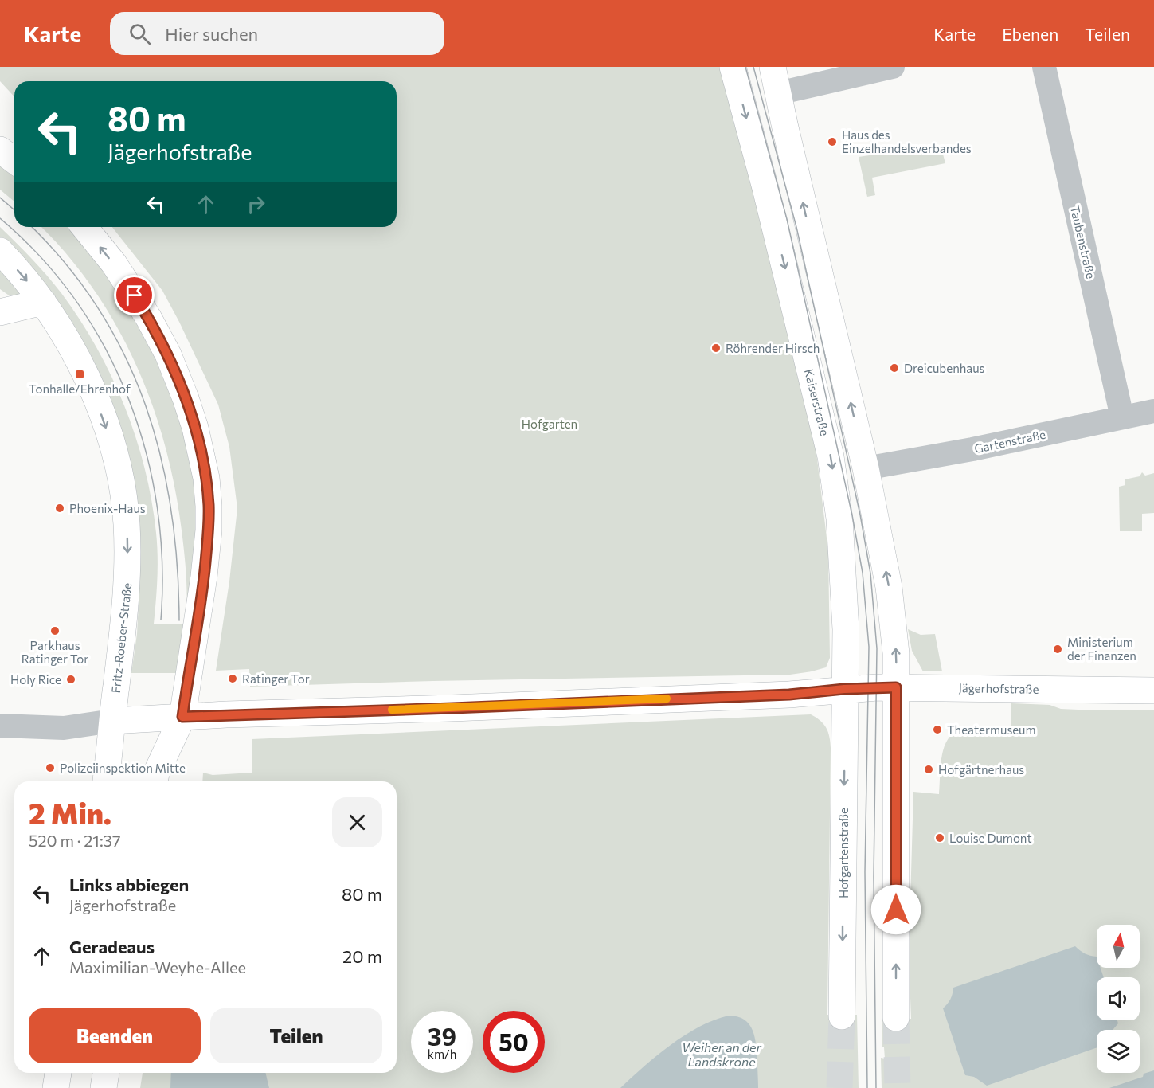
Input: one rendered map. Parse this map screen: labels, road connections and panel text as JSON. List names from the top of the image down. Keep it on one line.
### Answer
{"streets":{"main road":["Kaiserstraße","Fritz-Roeber-Straße","Jägerhofstraße","Hofgartenstraße"],"street":["Taubenstraße","Gartenstraße"]},"crossings":[["Taubenstraße","Gartenstraße"],["Kaiserstraße","Jägerhofstraße"],["Kaiserstraße","Hofgartenstraße"],["Fritz-Roeber-Straße","Jägerhofstraße"],["Jägerhofstraße","Hofgartenstraße"]],"water":["Weiher an der Landskrone"],"parks":["Hofgarten"],"places":{"other":["Haus des Einzelhandelsverbandes","Röhrender Hirsch","Dreicubenhaus","Phoenix-Haus","Parkhaus Ratinger Tor","Ministerium der Finanzen","Ratinger Tor","Holy Rice","Theatermuseum","Polizeiinspektion Mitte","Hofgärtnerhaus","Louise Dumont"],"transit":["Tonhalle/Ehrenhof"]},"north":"top","page":{"header":"Karte","search":"Hier suchen","nav":["Karte","Ebenen","Teilen"],"turn":["80 m","Jägerhofstraße"],"heading":["2 Min.","520 m · 21:37"],"list":[{"name":"Links abbiegen","note":"Jägerhofstraße","value":"80 m"},{"name":"Geradeaus","note":"Maximilian-Weyhe-Allee","value":"20 m"}],"buttons":["Beenden","Teilen"],"speed":"39 km/h","limit":"50"}}
